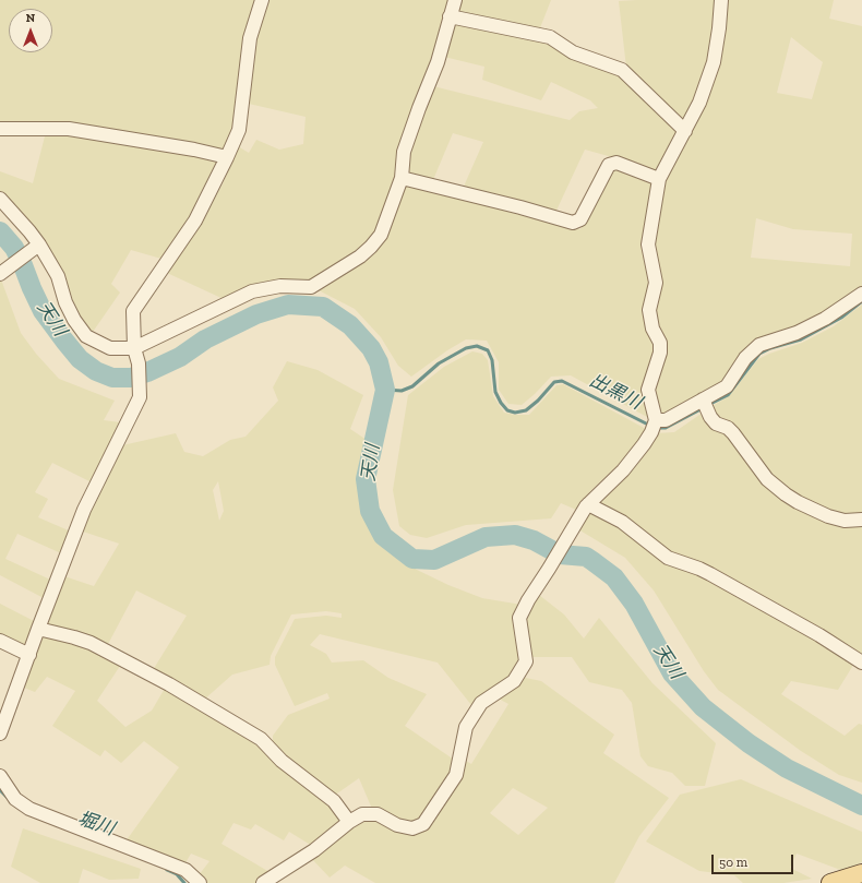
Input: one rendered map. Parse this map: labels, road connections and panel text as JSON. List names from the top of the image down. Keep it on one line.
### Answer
{"water":["天川","出黒川","堀川"],"scale_bar":"50 m","north":"top"}
